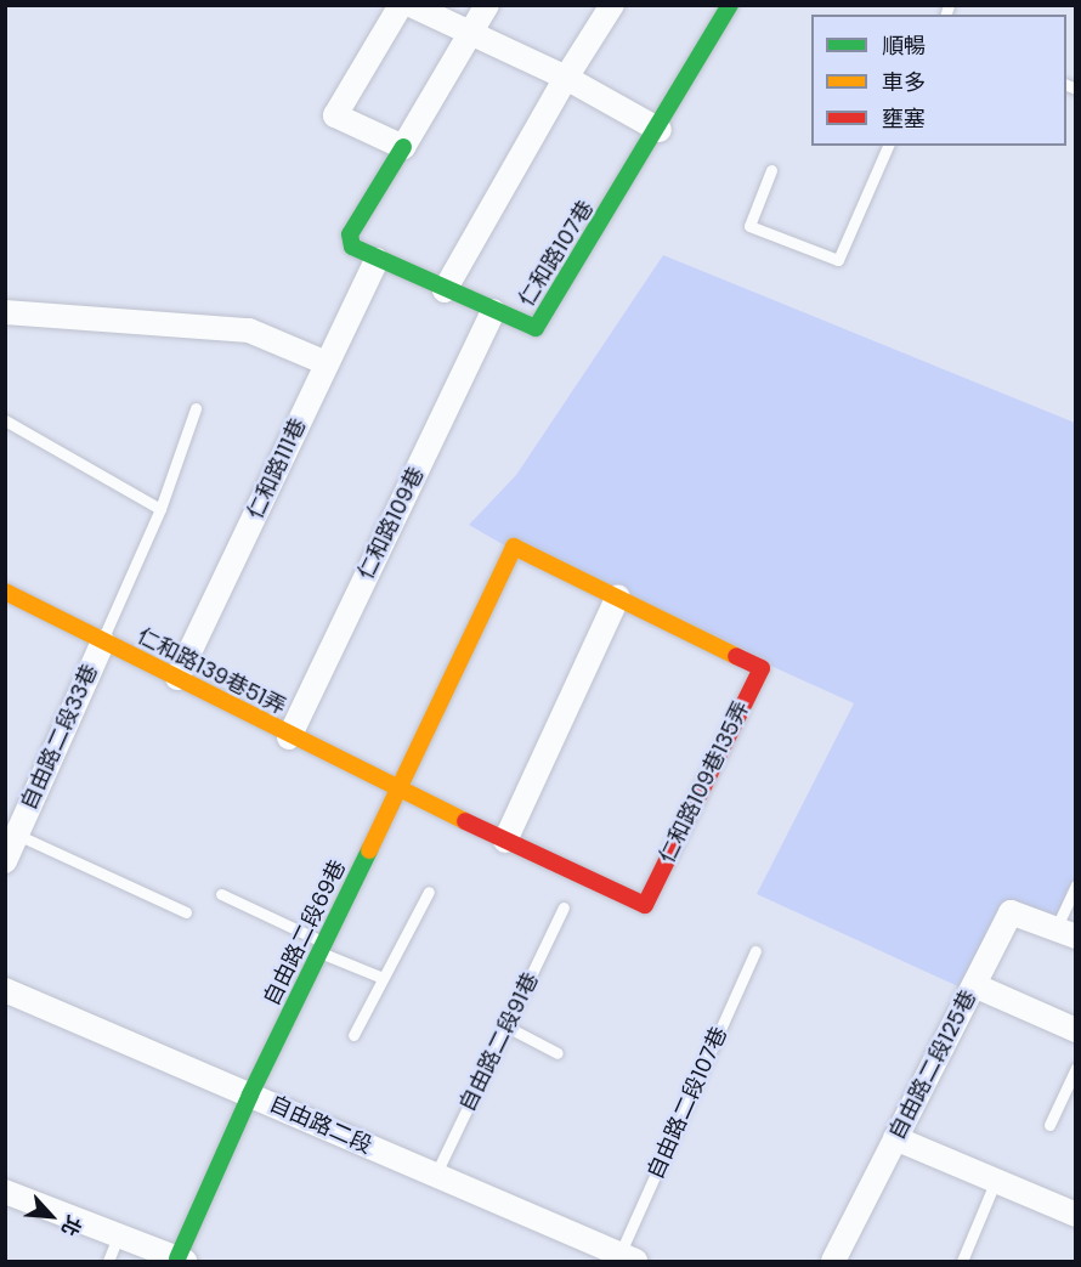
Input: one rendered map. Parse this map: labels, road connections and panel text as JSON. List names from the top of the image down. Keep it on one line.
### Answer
{"streets":{"street":["仁和路107巷","仁和路111巷","仁和路109巷","仁和路139巷51弄","自由路二段33巷","仁和路109巷135弄","自由路二段69巷","自由路二段125巷","自由路二段"],"lane":["自由路二段91巷","自由路二段107巷"]},"crossings":[["仁和路107巷","仁和路111巷"],["仁和路107巷","仁和路109巷"],["仁和路111巷","仁和路139巷51弄"],["仁和路109巷","仁和路139巷51弄"],["仁和路139巷51弄","自由路二段33巷"],["仁和路139巷51弄","仁和路109巷135弄"],["仁和路139巷51弄","自由路二段69巷"],["仁和路109巷135弄","自由路二段69巷"],["自由路二段69巷","自由路二段"],["自由路二段91巷","自由路二段"],["自由路二段107巷","自由路二段"]],"legend":["順暢","車多","壅塞"],"north":"bottom right"}
